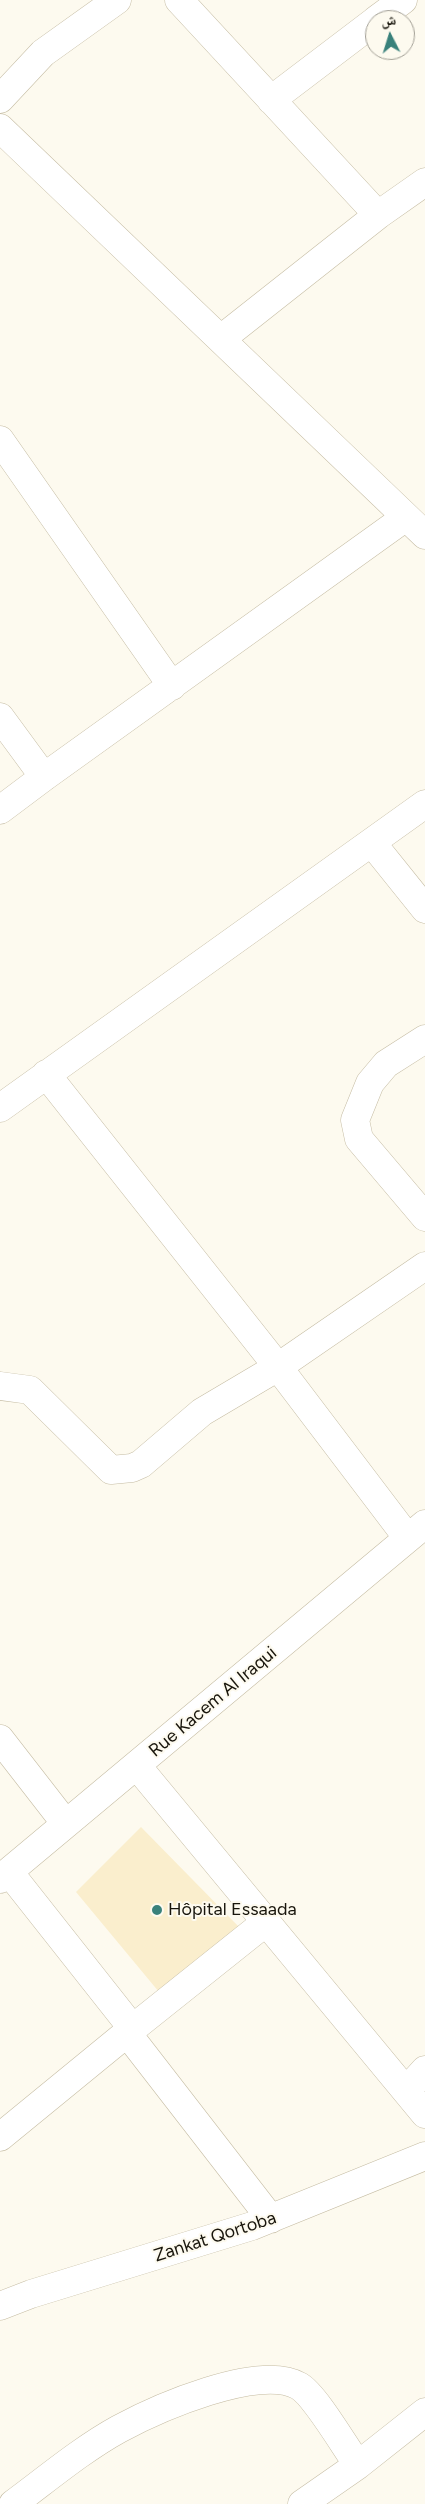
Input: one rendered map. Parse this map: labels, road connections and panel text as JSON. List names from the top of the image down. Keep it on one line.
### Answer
{"streets":{"street":["Rue Kacem Al Iraqui","Zankat Qortoba"]},"places":["Hôpital Essaada"],"north":"top"}
